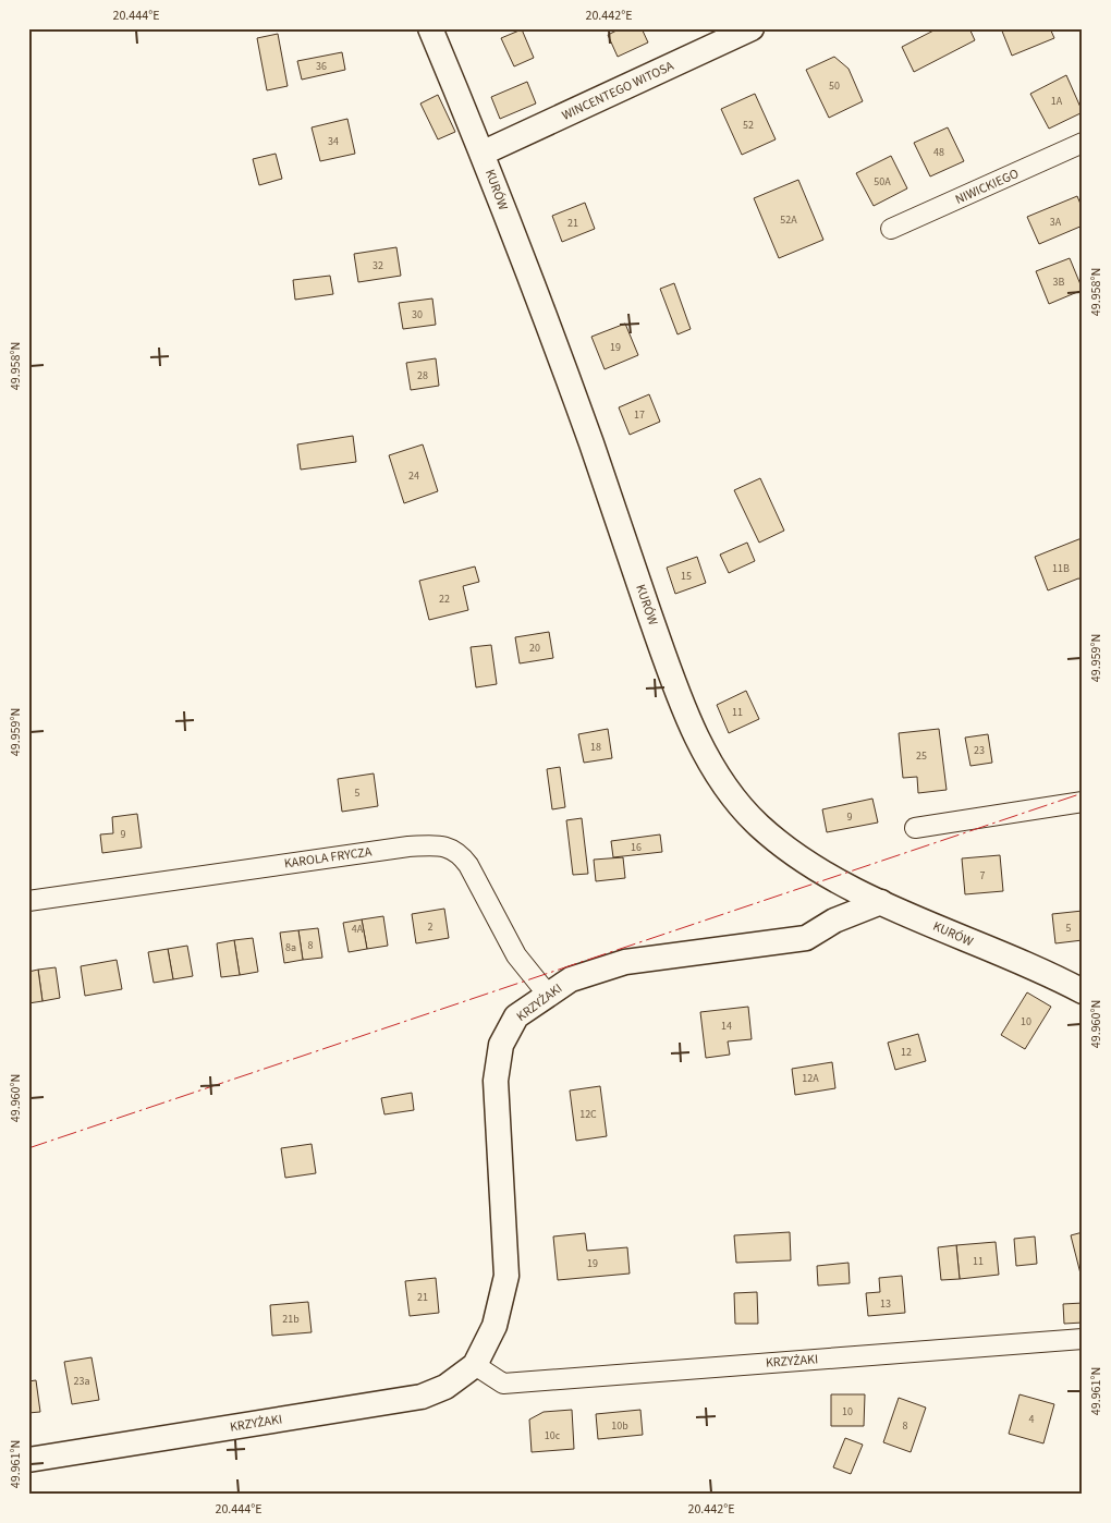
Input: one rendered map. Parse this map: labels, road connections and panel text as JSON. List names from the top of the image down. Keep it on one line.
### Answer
{"streets":{"street":["WINCENTEGO WITOSA","NIWICKIEGO","KURÓW","KAROLA FRYCZA","KRZYŻAKI"]},"crossings":[["WINCENTEGO WITOSA","KURÓW"],["KURÓW","KRZYŻAKI"],["KAROLA FRYCZA","KRZYŻAKI"]],"house_numbers":["36","50","1A","52","34","48","50A","52A","3A","21","32","3B","30","19","28","17","24","11B","15","22","20","11","18","23","25","5","9","9","16","7","2","5","4A","8","8a","10","14","12","12A","12C","11","19","21","13","21b","23a","10","4","10b","8","10c"],"coordinates":["20.444°E","20.442°E","49.958°N","49.959°N","49.960°N","49.961°N"]}
